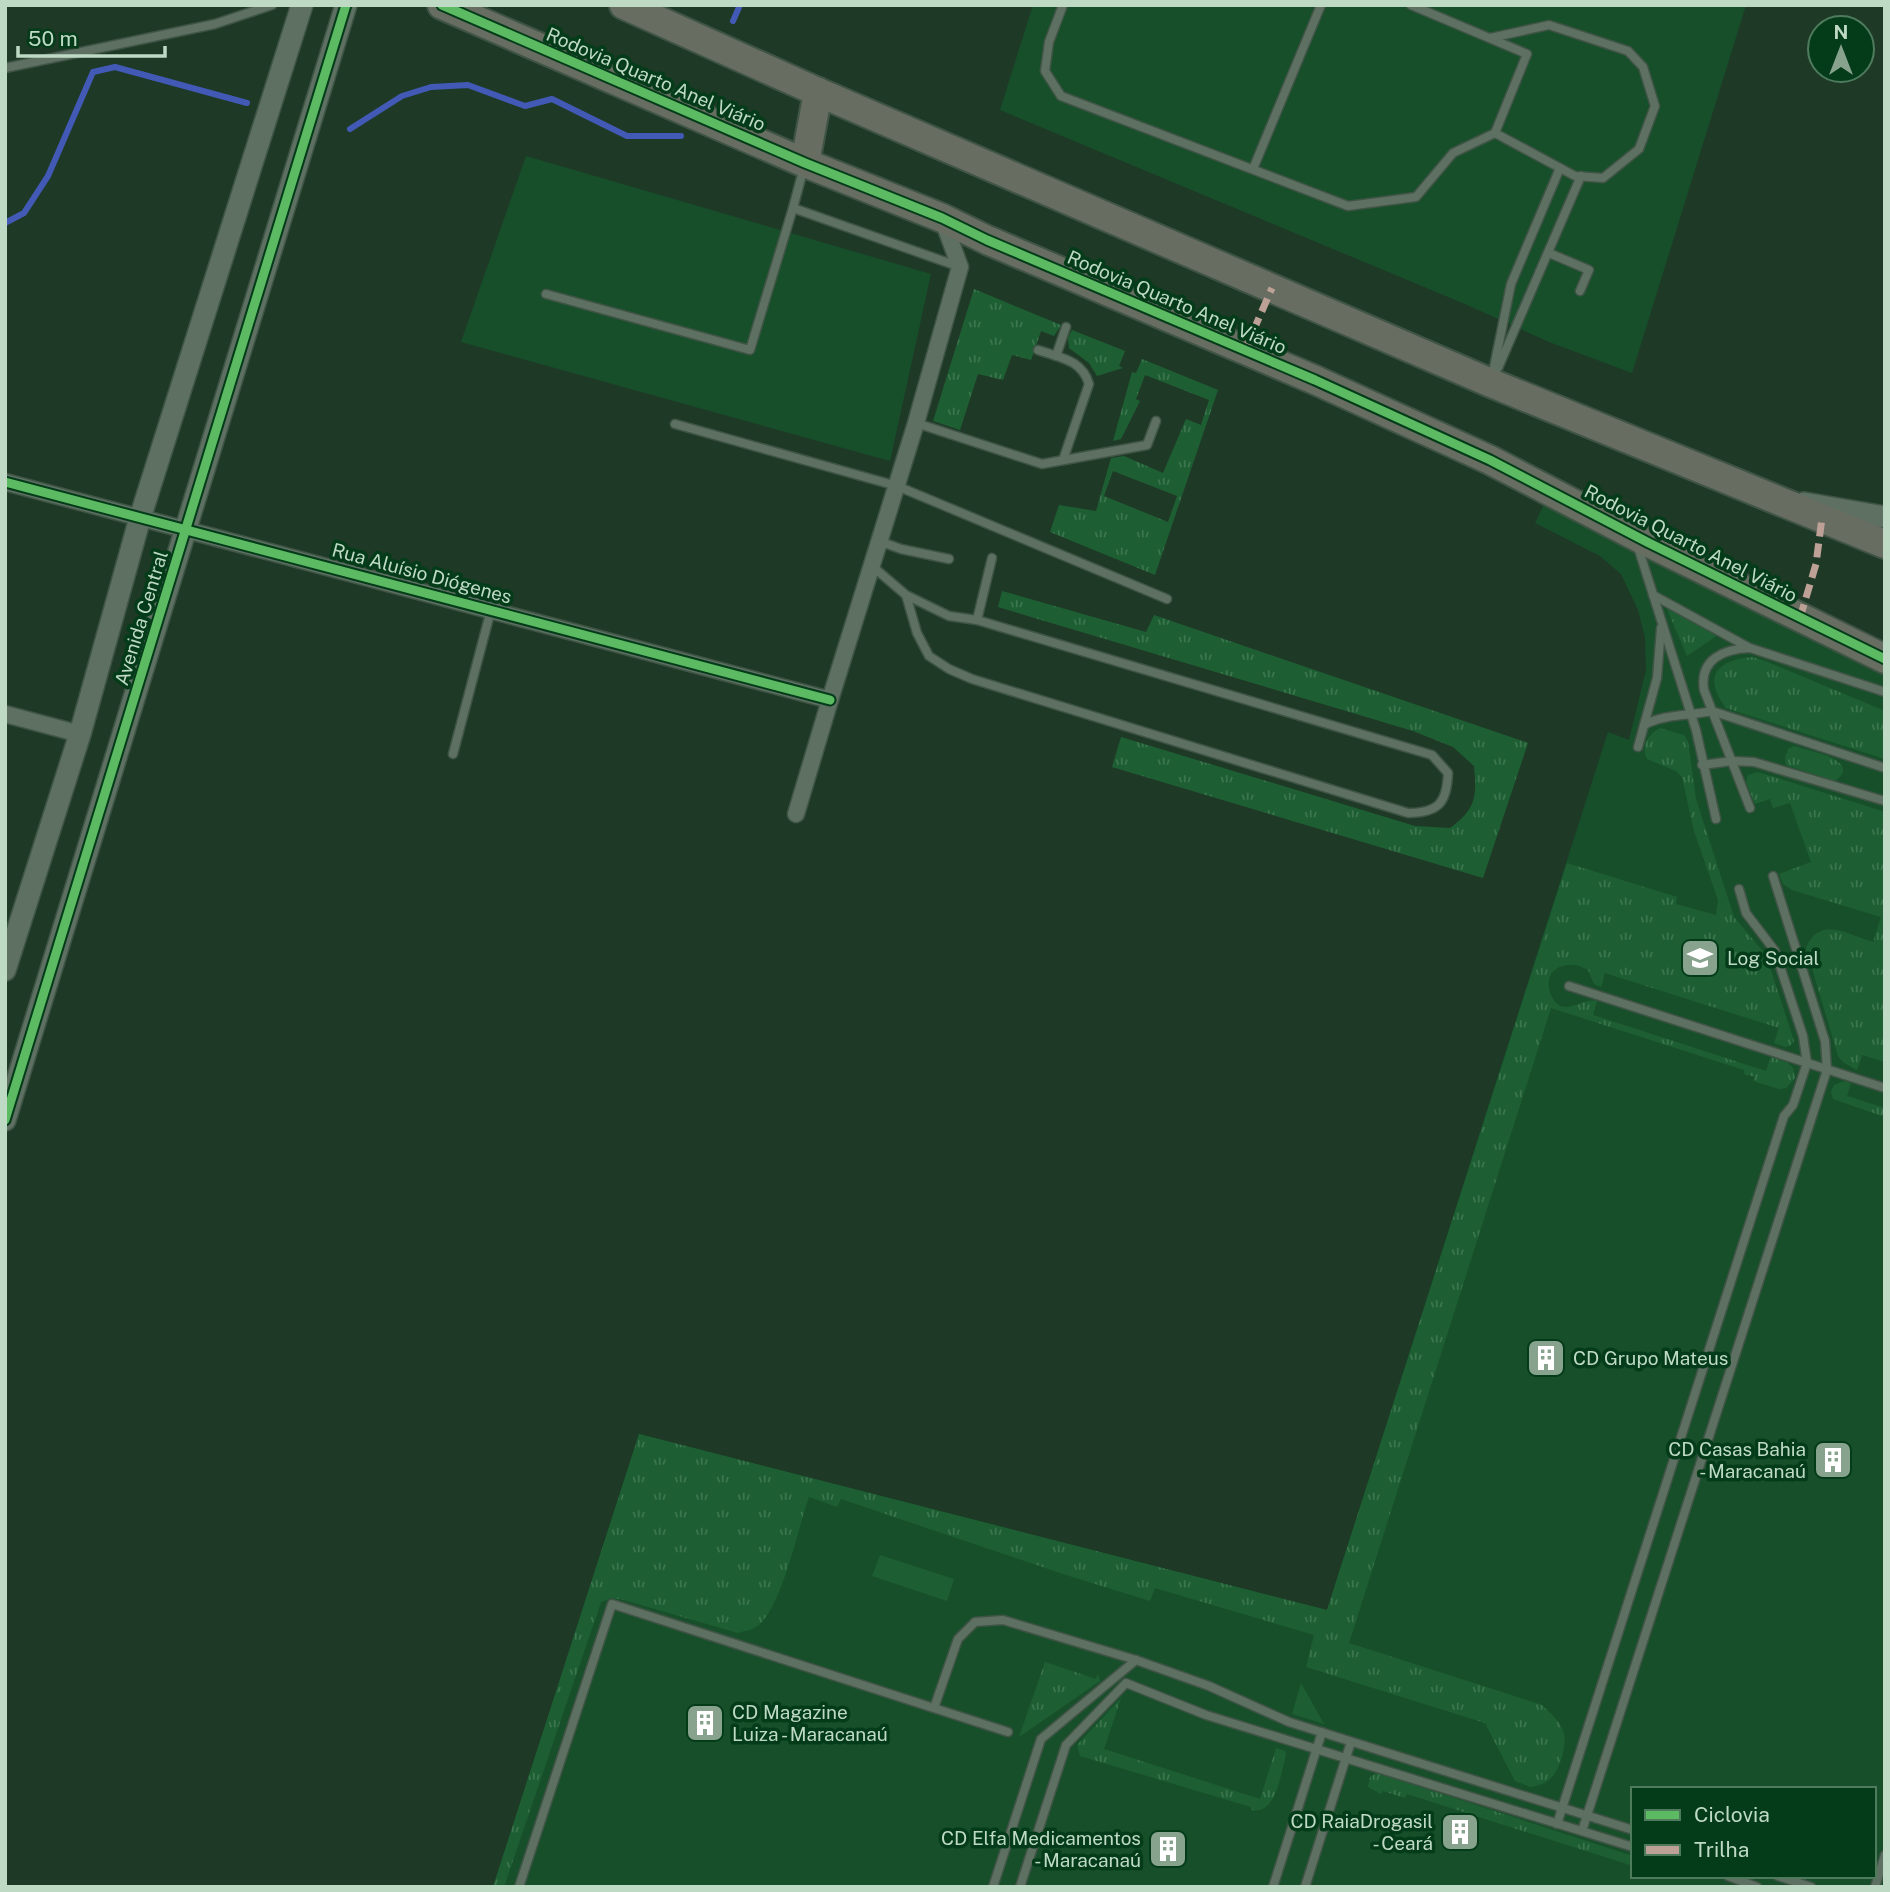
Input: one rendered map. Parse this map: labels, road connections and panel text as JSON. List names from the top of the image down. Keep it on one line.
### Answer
{"streets":{"highway":["Rodovia Quarto Anel Viário"],"street":["Rua Aluísio Diógenes","Avenida Central"]},"crossings":[["Rua Aluísio Diógenes","Avenida Central"]],"places":{"school or university":["Log Social"],"building":["CD Grupo Mateus","CD Casas Bahia - Maracanaú","CD Magazine Luiza - Maracanaú","CD RaiaDrogasil - Ceará","CD Elfa Medicamentos - Maracanaú"]},"legend":["Ciclovia","Trilha"],"scale_bar":"50 m","north":"top"}
